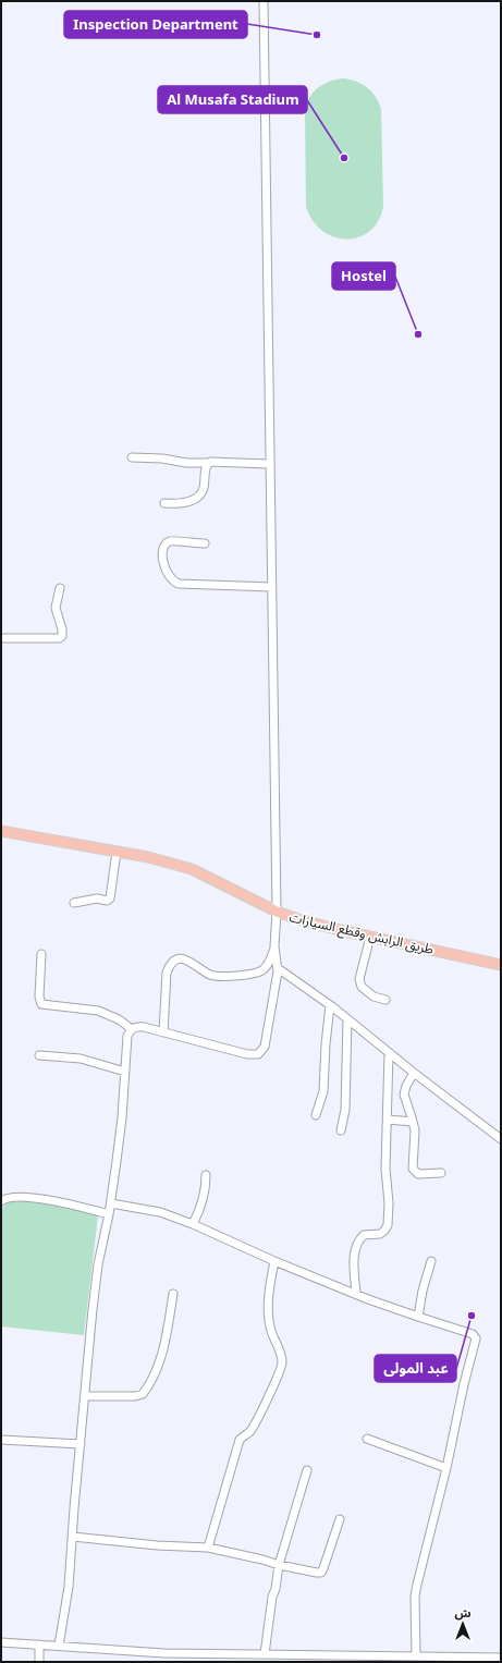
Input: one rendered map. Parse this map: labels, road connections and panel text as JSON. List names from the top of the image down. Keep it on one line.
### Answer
{"streets":{"main road":["طريق الرابش وقطع السيارات"]},"places":["Inspection Department","Al Musafa Stadium","Hostel","عبد المولى"],"north":"top"}
